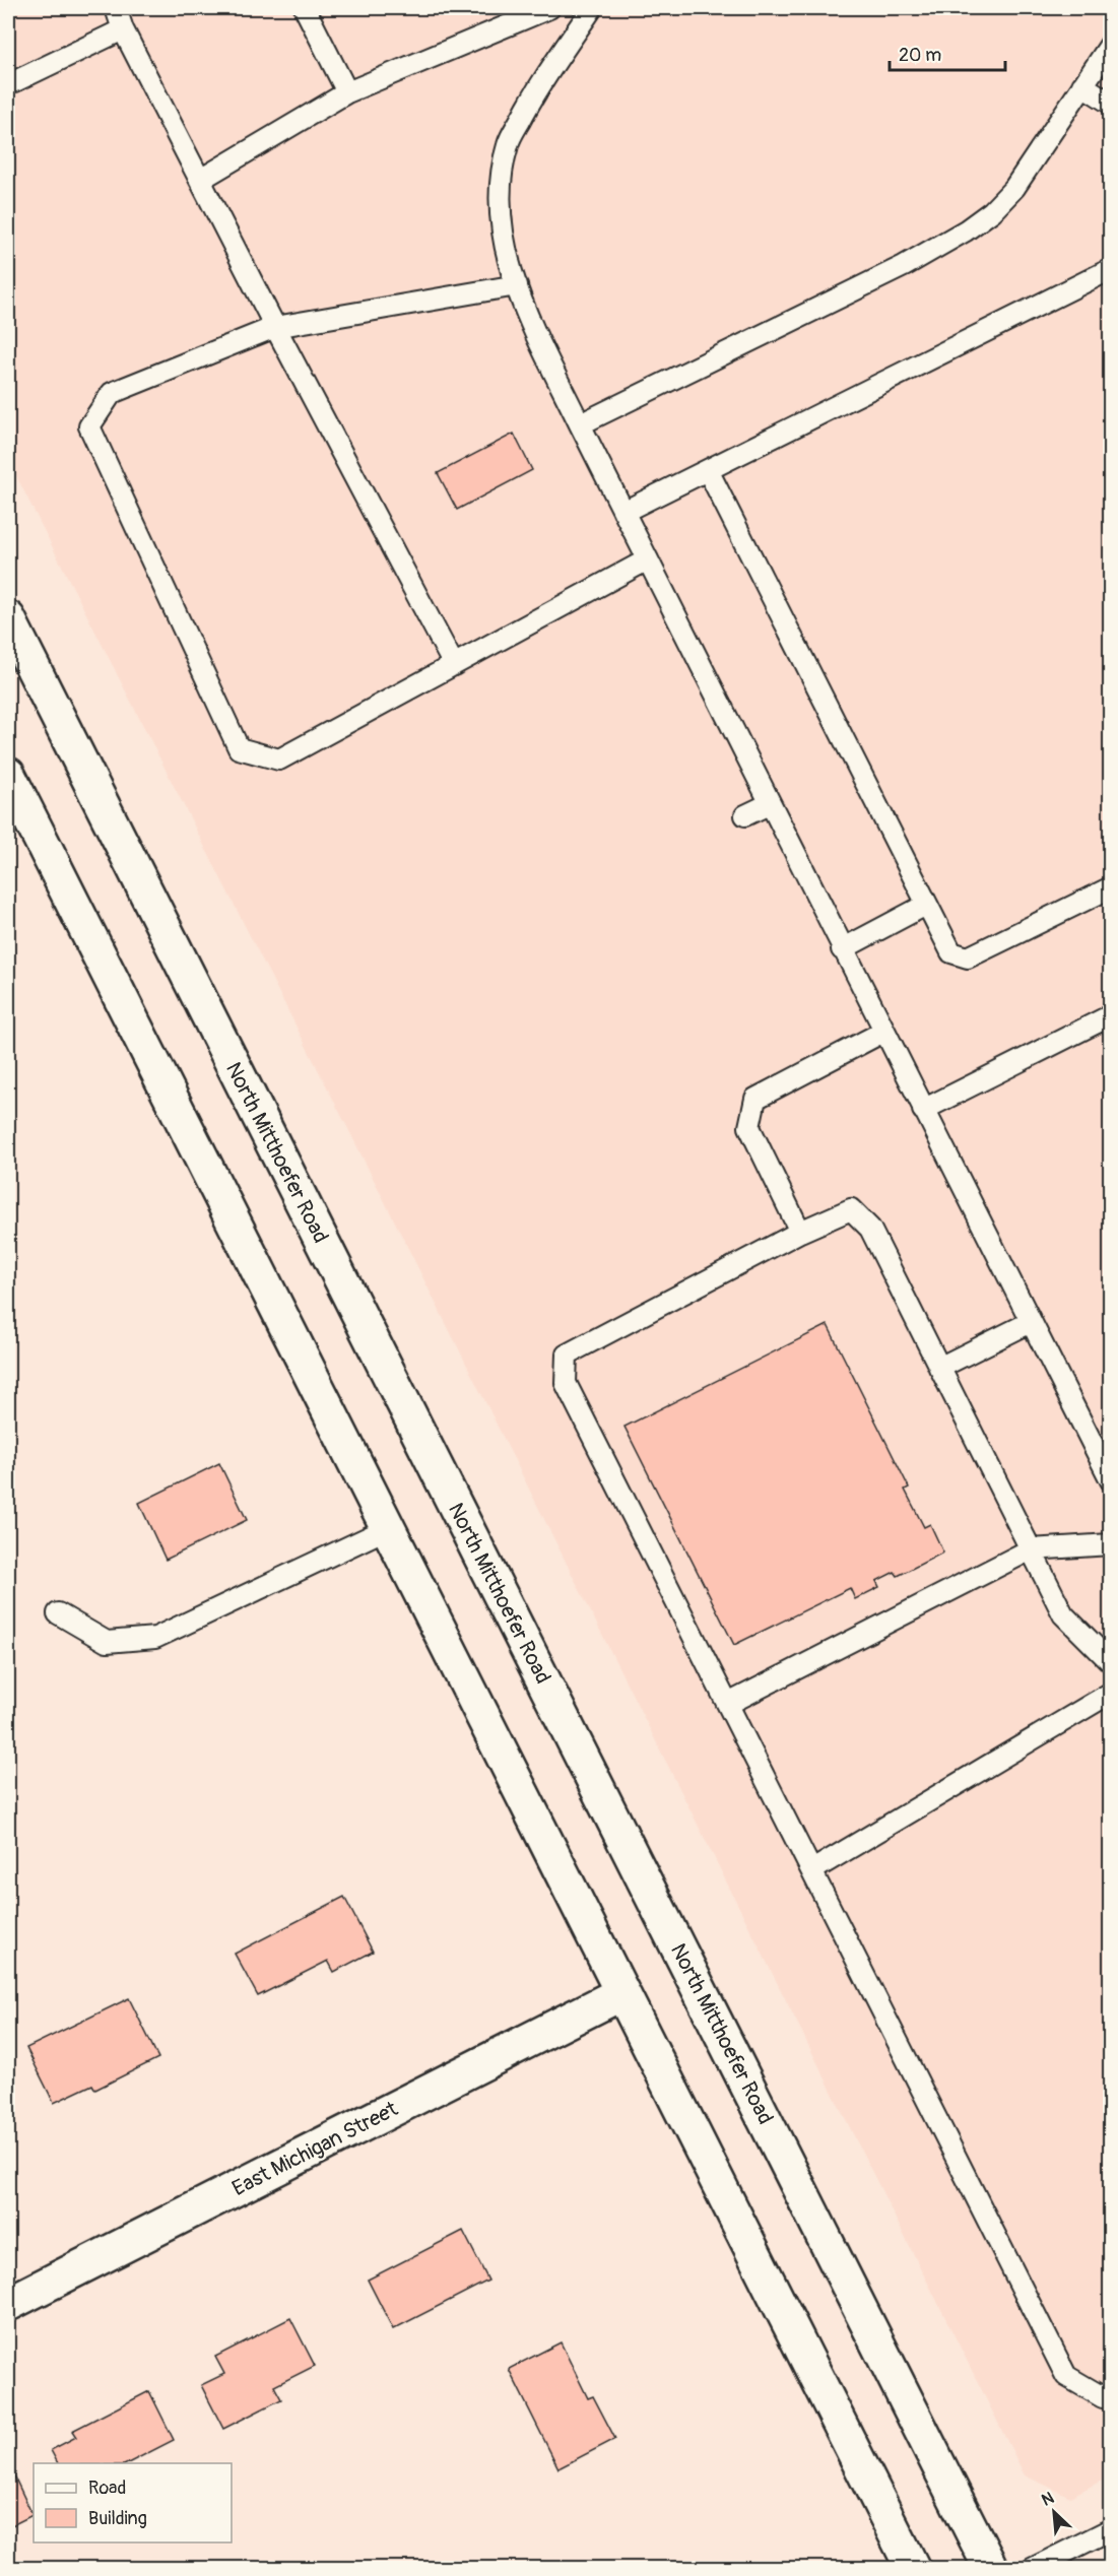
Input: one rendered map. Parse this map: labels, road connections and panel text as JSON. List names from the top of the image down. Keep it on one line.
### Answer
{"streets":{"main road":["North Mitthoefer Road","East Michigan Street"]},"legend":["Road","Building"],"scale_bar":"20 m","north":"top left"}
